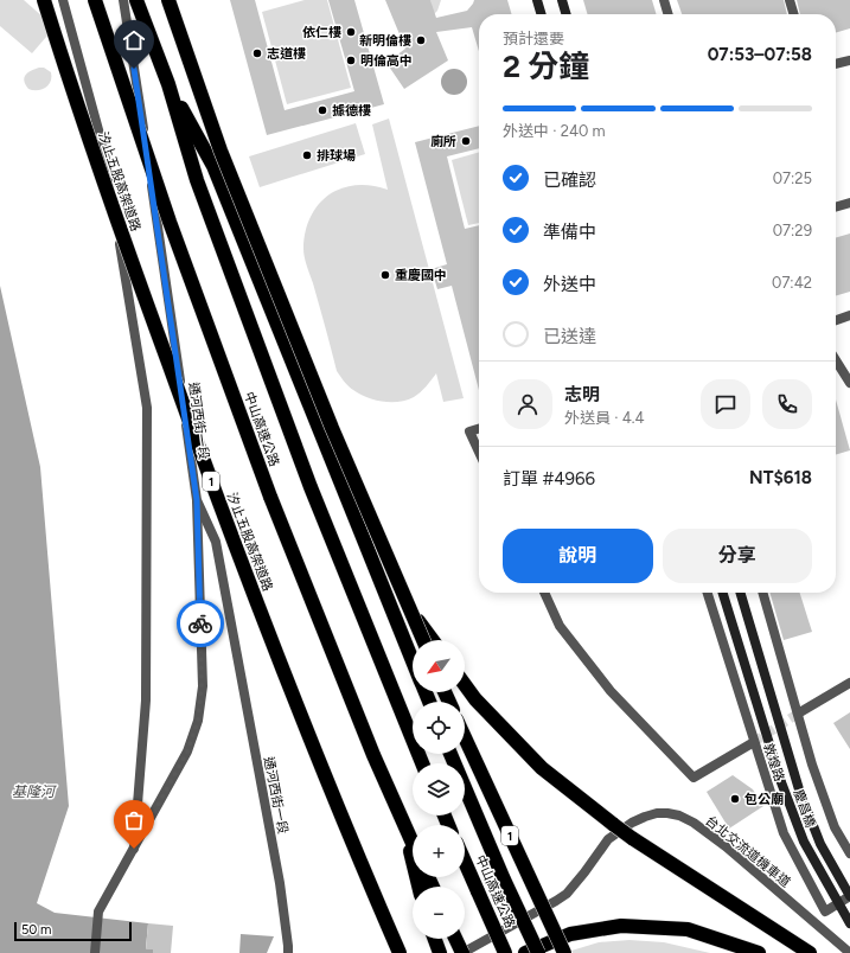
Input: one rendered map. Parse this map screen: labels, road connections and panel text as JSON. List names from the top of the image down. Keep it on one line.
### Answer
{"streets":{"highway":["汐止五股高架道路","中山高速公路","1"],"street":["通河西街一段","敦煌路","慶昌橋","台北交流道機車道"]},"crossings":[["敦煌路","慶昌橋"]],"water":["基隆河"],"places":["依仁樓","新明倫樓","志道樓","明倫高中","據德樓","廁所","排球場","重慶國中","包公廟"],"scale_bar":"50 m","north":"bottom left","page":{"heading":["2 分鐘","預計還要","07:53–07:58"],"panel":["志明","外送員 · 4.4","訂單 #4966","NT$618"],"bar":"外送中 · 240 m","list":[["已確認","07:25"],["準備中","07:29"],["外送中","07:42"],"已送達"],"buttons":["說明","分享"],"map_buttons":["+","−"],"scale":"50 m"}}
